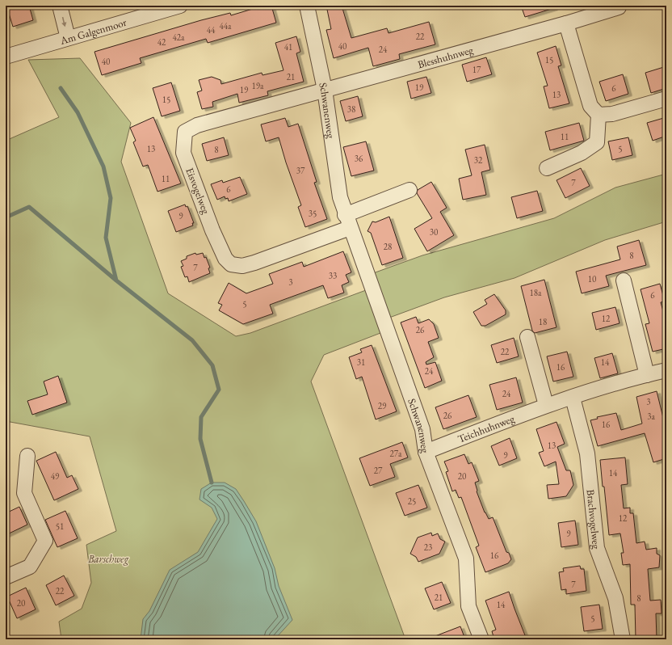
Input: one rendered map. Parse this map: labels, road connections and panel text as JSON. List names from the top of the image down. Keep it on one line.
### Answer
{"streets":{"street":["Am Galgenmoor","Blesshuhnweg","Schwanenweg","Eisvogelweg","Teichhuhnweg","Brachvogelweg"]},"crossings":[["Blesshuhnweg","Schwanenweg"],["Blesshuhnweg","Eisvogelweg"],["Schwanenweg","Eisvogelweg"],["Schwanenweg","Teichhuhnweg"],["Teichhuhnweg","Brachvogelweg"]],"parks":["Barschweg"],"house_numbers":["44a","44","22","42a","42","40","41","24","15","40","17","21","19a","19","6","19","13","15","38","11","13","5","8","36","32","37","11","7","6","35","9","30","28","8","7","33","10","3","18a","6","5","12","18","26","22","31","14","16","24","24","3","29","26","3a","16","13","27a","9","27","14","49","20","25","12","51","9","23","16","7","22","21","8","20","14","5"]}
